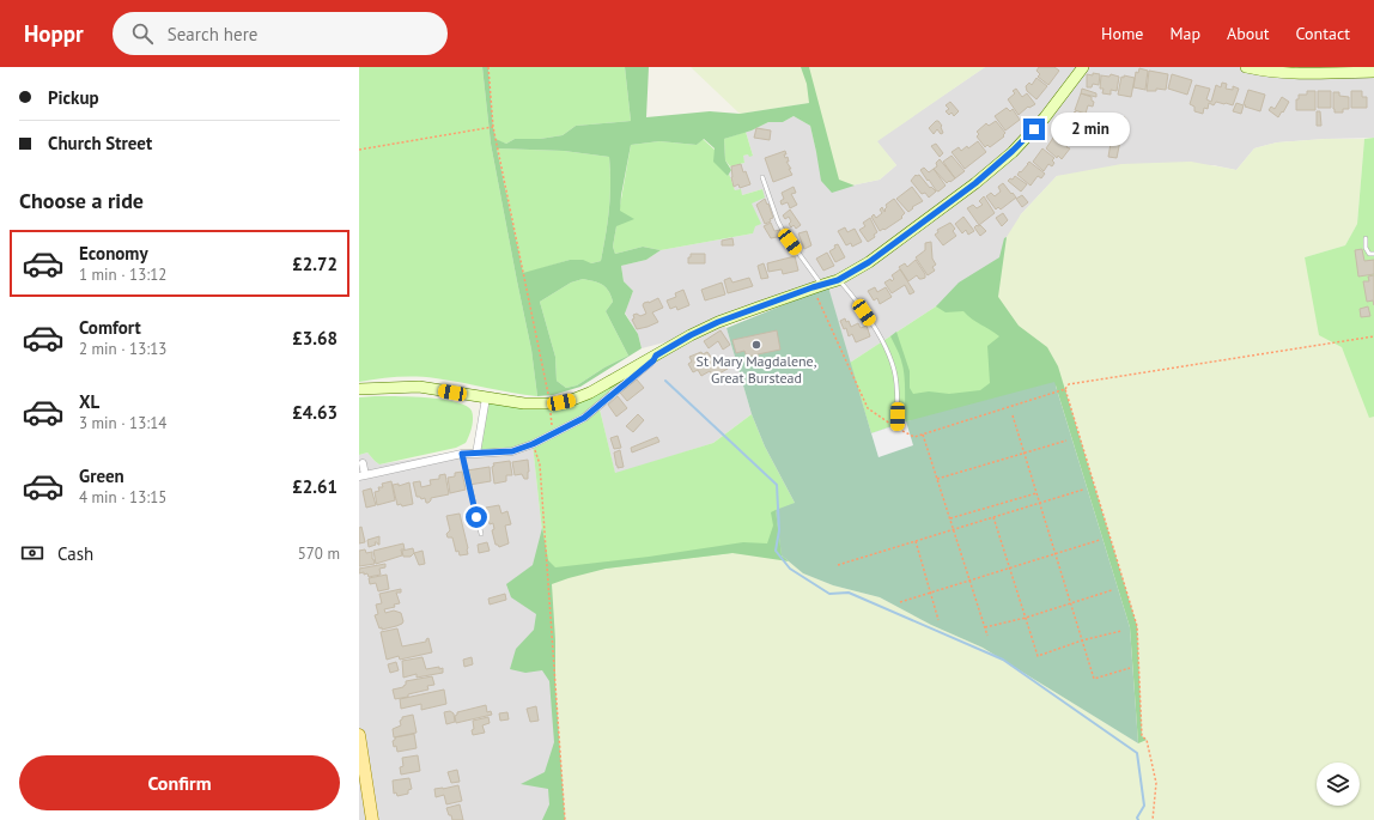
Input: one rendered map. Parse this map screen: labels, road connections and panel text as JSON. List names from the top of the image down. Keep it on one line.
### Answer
{"places":["St Mary Magdalene, Great Burstead"],"page":{"header":"Hoppr","search":"Search here","nav":["Home","Map","About","Contact"],"banner":["Pickup","Church Street"],"bubble":"2 min","heading":"Choose a ride","list":[{"name":"Economy","note":"1 min · 13:12","value":"£2.72"},{"name":"Comfort","note":"2 min · 13:13","value":"£3.68"},{"name":"XL","note":"3 min · 13:14","value":"£4.63"},{"name":"Green","note":"4 min · 13:15","value":"£2.61"}],"pay":["Cash","570 m"],"buttons":"Confirm"}}
